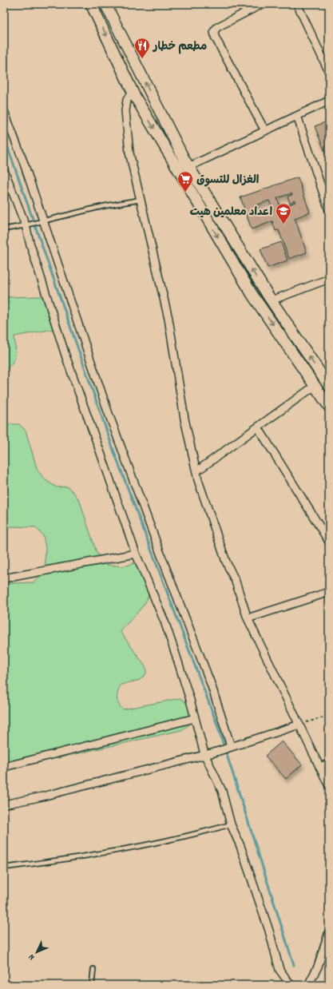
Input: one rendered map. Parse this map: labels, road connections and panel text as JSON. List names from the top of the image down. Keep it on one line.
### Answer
{"places":{"restaurant":["مطعم خطار"],"supermarket":["الغزال للتسوق"],"school or university":["اعداد معلمين هيت"]},"north":"bottom left"}
